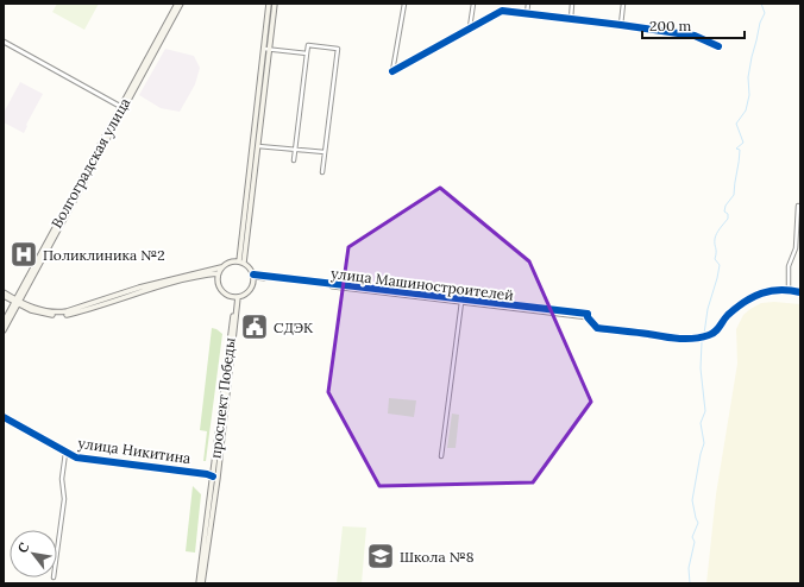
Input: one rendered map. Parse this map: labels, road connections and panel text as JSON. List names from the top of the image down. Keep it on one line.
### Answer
{"streets":{"main road":["Волгоградская улица","проспект Победы"],"street":["улица Машиностроителей","улица Никитина"]},"crossings":[["улица Машиностроителей","проспект Победы"],["проспект Победы","улица Никитина"]],"places":{"hospital":["Поликлиника №2"],"public building":["СДЭК"],"school or university":["Школа №8"]},"scale_bar":"200 m","north":"top left"}
